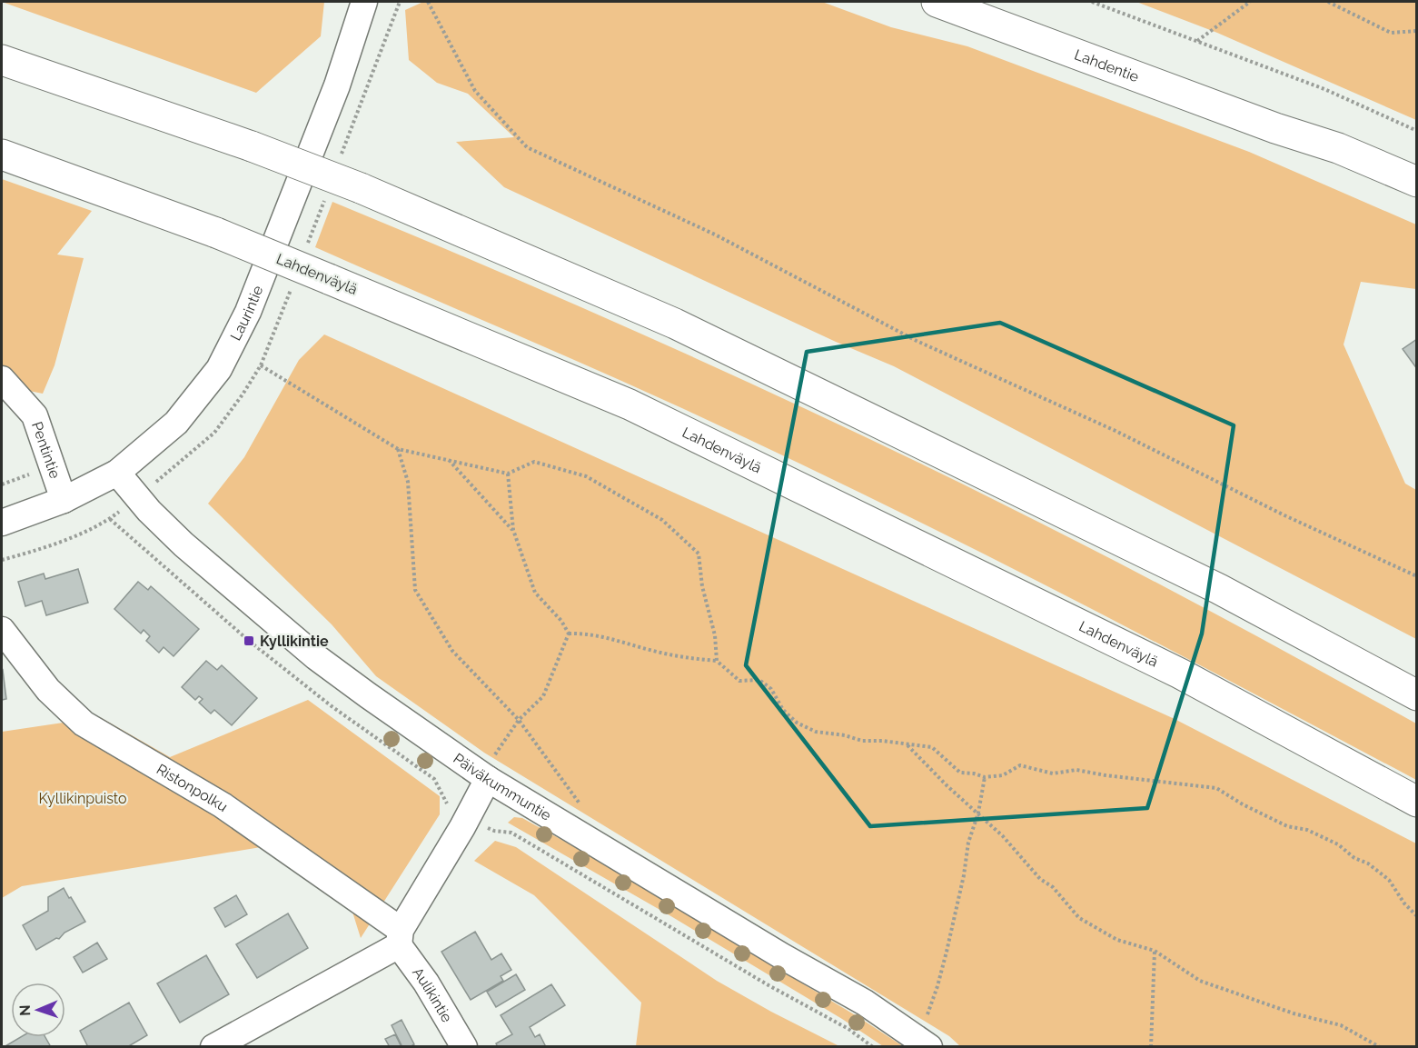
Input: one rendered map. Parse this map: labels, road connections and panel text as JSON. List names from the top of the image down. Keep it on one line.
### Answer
{"streets":{"main road":["Lahdentie","Lahdenväylä"],"street":["Laurintie","Pentintie","Päiväkummuntie","Ristonpolku","Aulikintie"]},"crossings":[["Laurintie","Pentintie"],["Laurintie","Päiväkummuntie"],["Ristonpolku","Aulikintie"]],"parks":["Kyllikinpuisto"],"places":{"transit":["Kyllikintie"]},"north":"left"}
